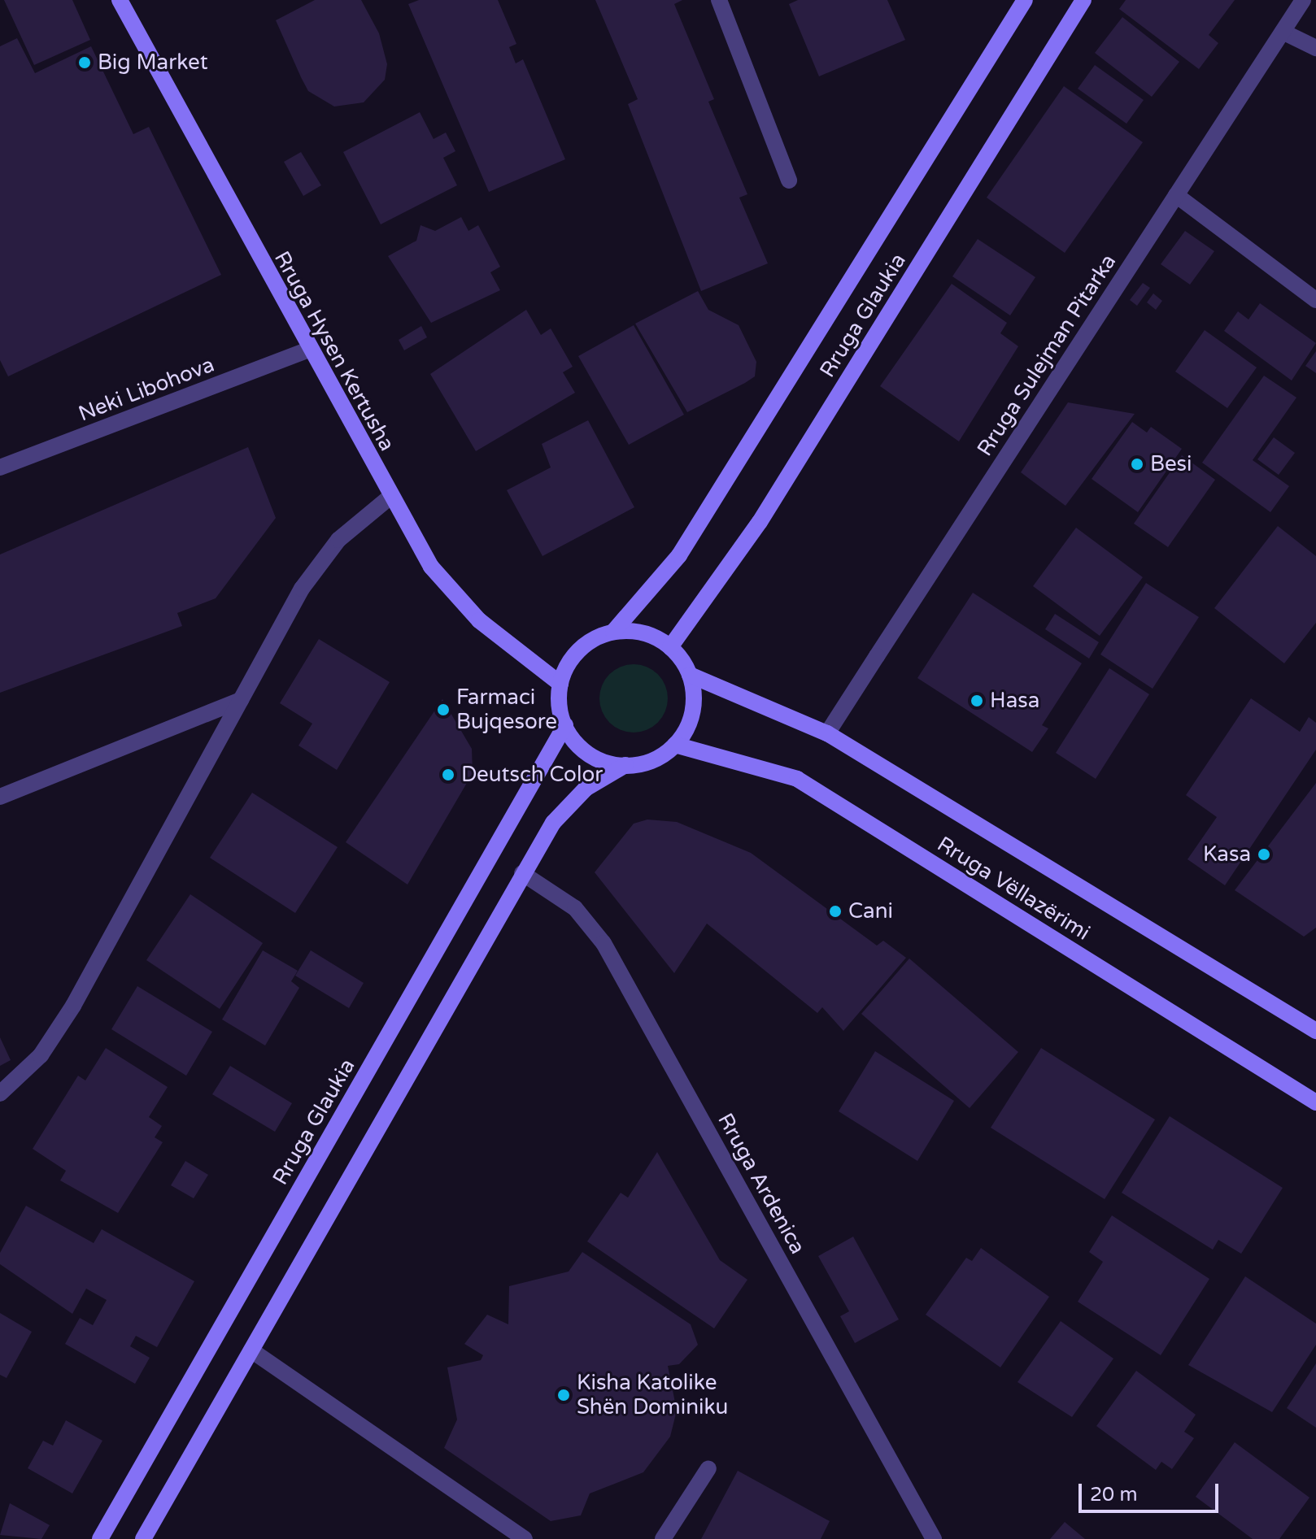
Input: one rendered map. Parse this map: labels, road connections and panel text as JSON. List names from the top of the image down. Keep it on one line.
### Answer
{"streets":{"main road":["Rruga Glaukia","Rruga Hysen Kertusha","Rruga Vëllazërimi"],"street":["Rruga Sulejman Pitarka","Neki Libohova","Rruga Ardenica"]},"crossings":[["Rruga Glaukia","Rruga Hysen Kertusha"],["Rruga Glaukia","Rruga Vëllazërimi"],["Rruga Hysen Kertusha","Neki Libohova"],["Rruga Hysen Kertusha","Rruga Vëllazërimi"],["Rruga Sulejman Pitarka","Rruga Vëllazërimi"]],"places":["Big Market","Besi","Hasa","Farmaci Bujqesore","Deutsch Color","Kasa","Cani","Kisha Katolike Shën Dominiku"],"scale_bar":"20 m"}
